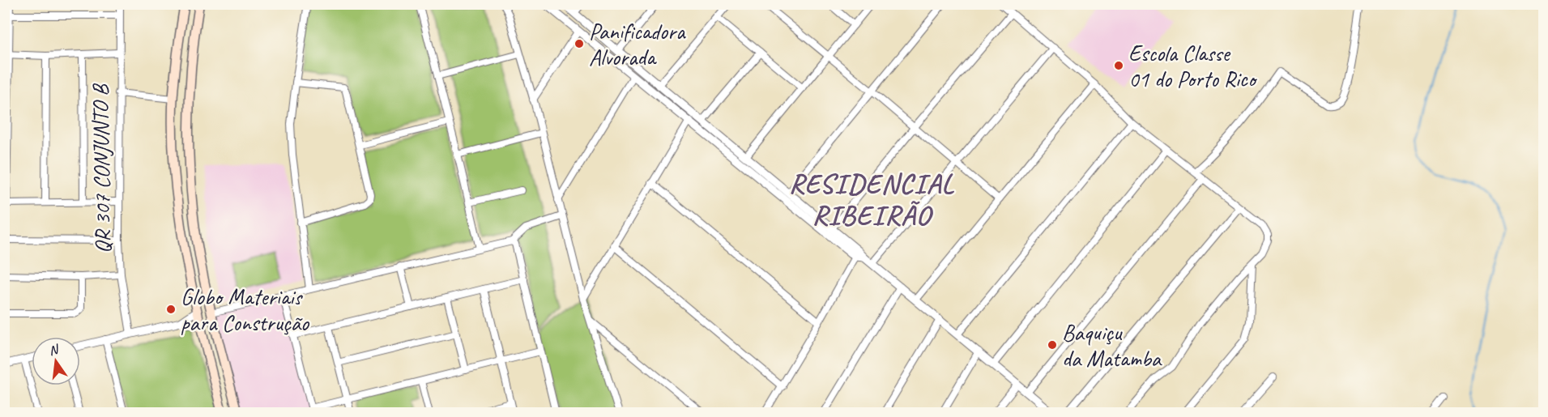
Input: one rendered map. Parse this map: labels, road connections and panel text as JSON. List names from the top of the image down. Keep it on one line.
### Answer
{"streets":{"street":["QR 307 CONJUNTO B"]},"districts":["RESIDENCIAL RIBEIRÃO"],"places":["Panificadora Alvorada","Escola Classe 01 do Porto Rico","Globo Materiais para Construção","Baquiçu da Matamba"],"north":"top"}
